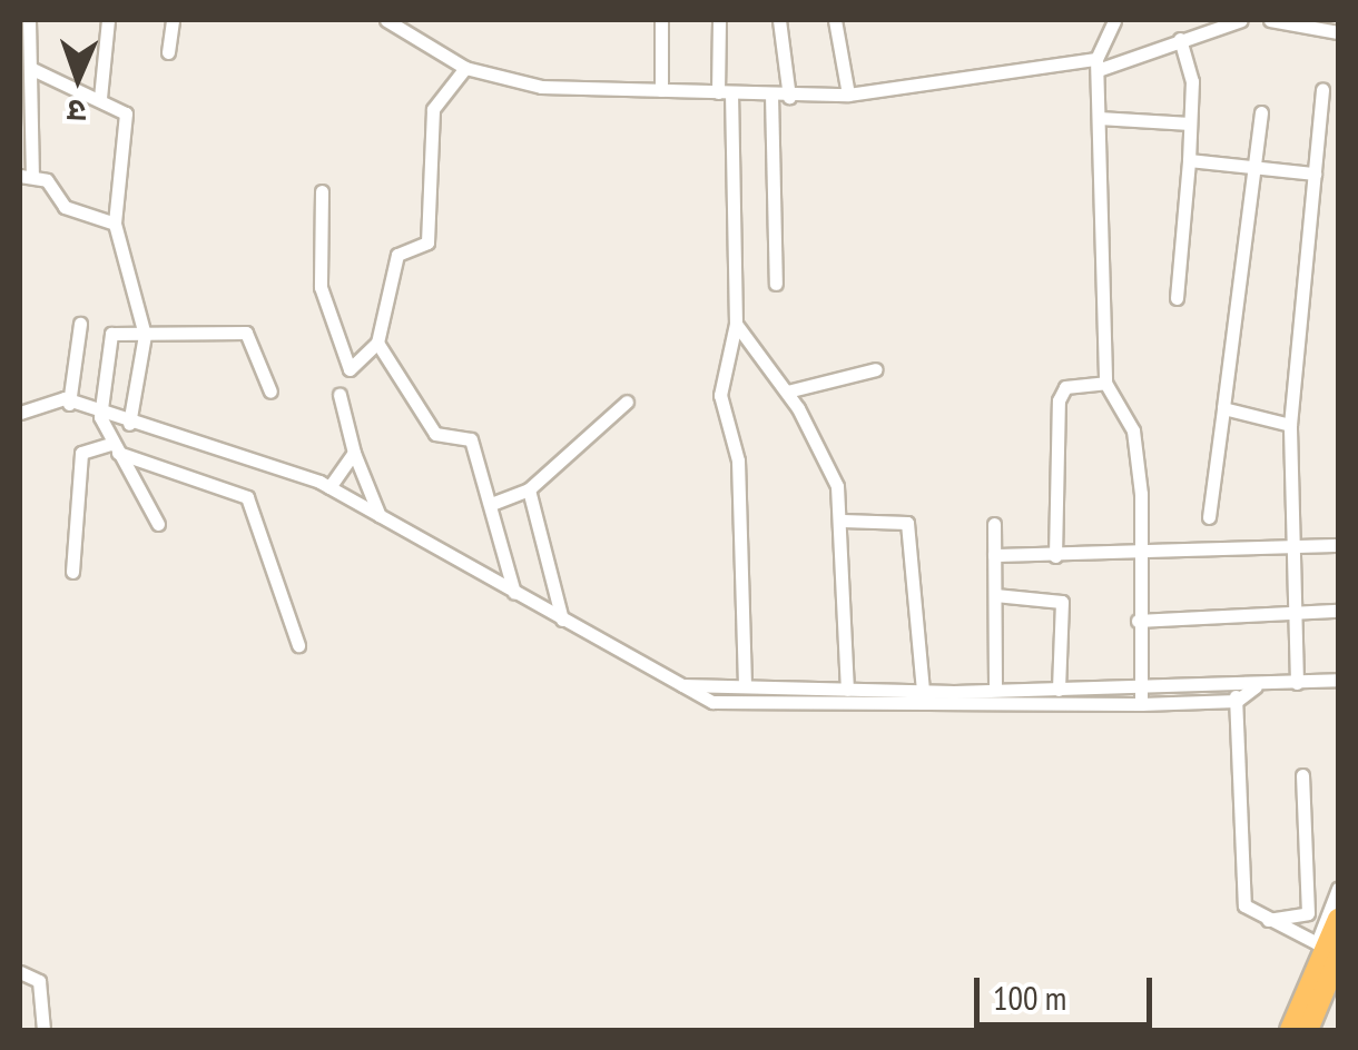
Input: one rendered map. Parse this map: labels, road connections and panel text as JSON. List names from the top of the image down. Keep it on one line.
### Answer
{"scale_bar":"100 m","north":"bottom"}
